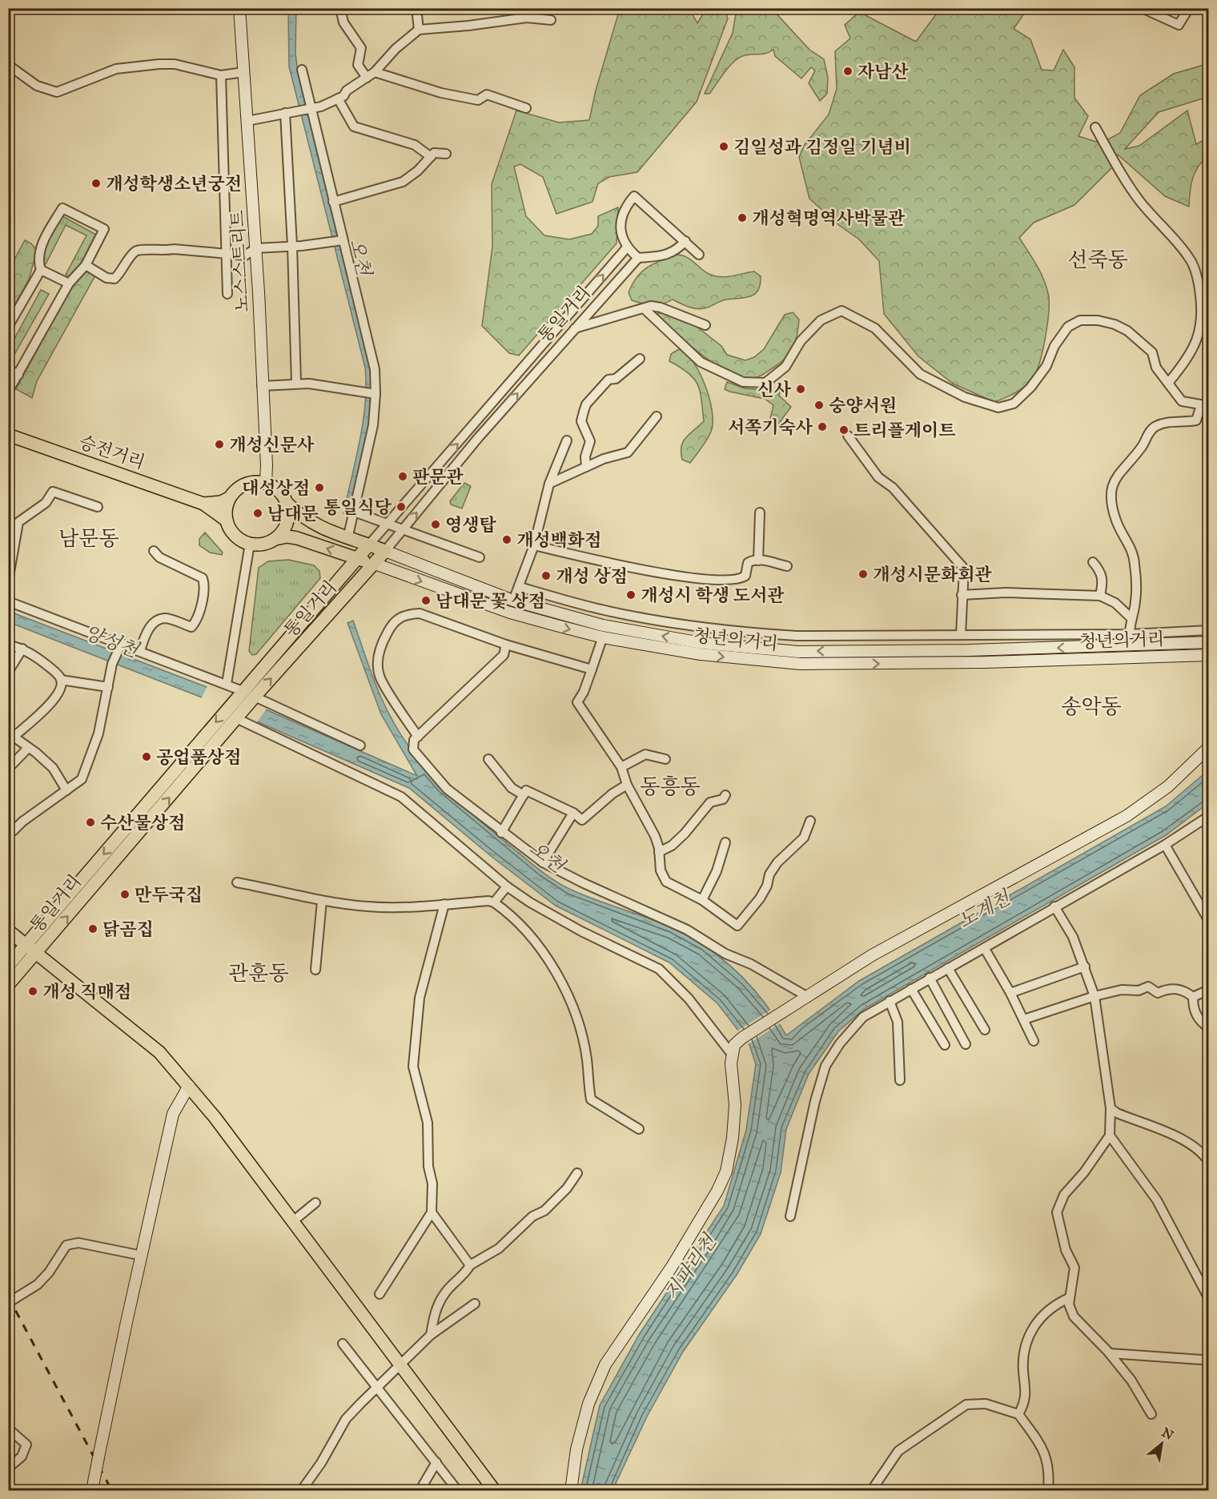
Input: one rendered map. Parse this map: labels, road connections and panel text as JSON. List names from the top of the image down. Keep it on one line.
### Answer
{"streets":{"main road":["노스스트리트","통일거리","승전거리","청년의거리"]},"crossings":[["노스스트리트","청년의거리"],["통일거리","청년의거리"]],"districts":["선죽동","남문동","송악동","동흥동","관훈동"],"water":["오천","양성천","노계천","지파리천"],"places":["자남산","김일성과 김정일 기념비","개성학생소년궁전","개성혁명역사박물관","신사","숭양서원","서쪽기숙사","트리플게이트","개성신문사","판문관","대성상점","통일식당","남대문","영생탑","개성백화점","개성시문화회관","개성 상점","개성시 학생 도서관","남대문 꽃 상점","공업품상점","수산물상점","만두국집","닭곰집","개성 직매점"],"north":"top right"}
